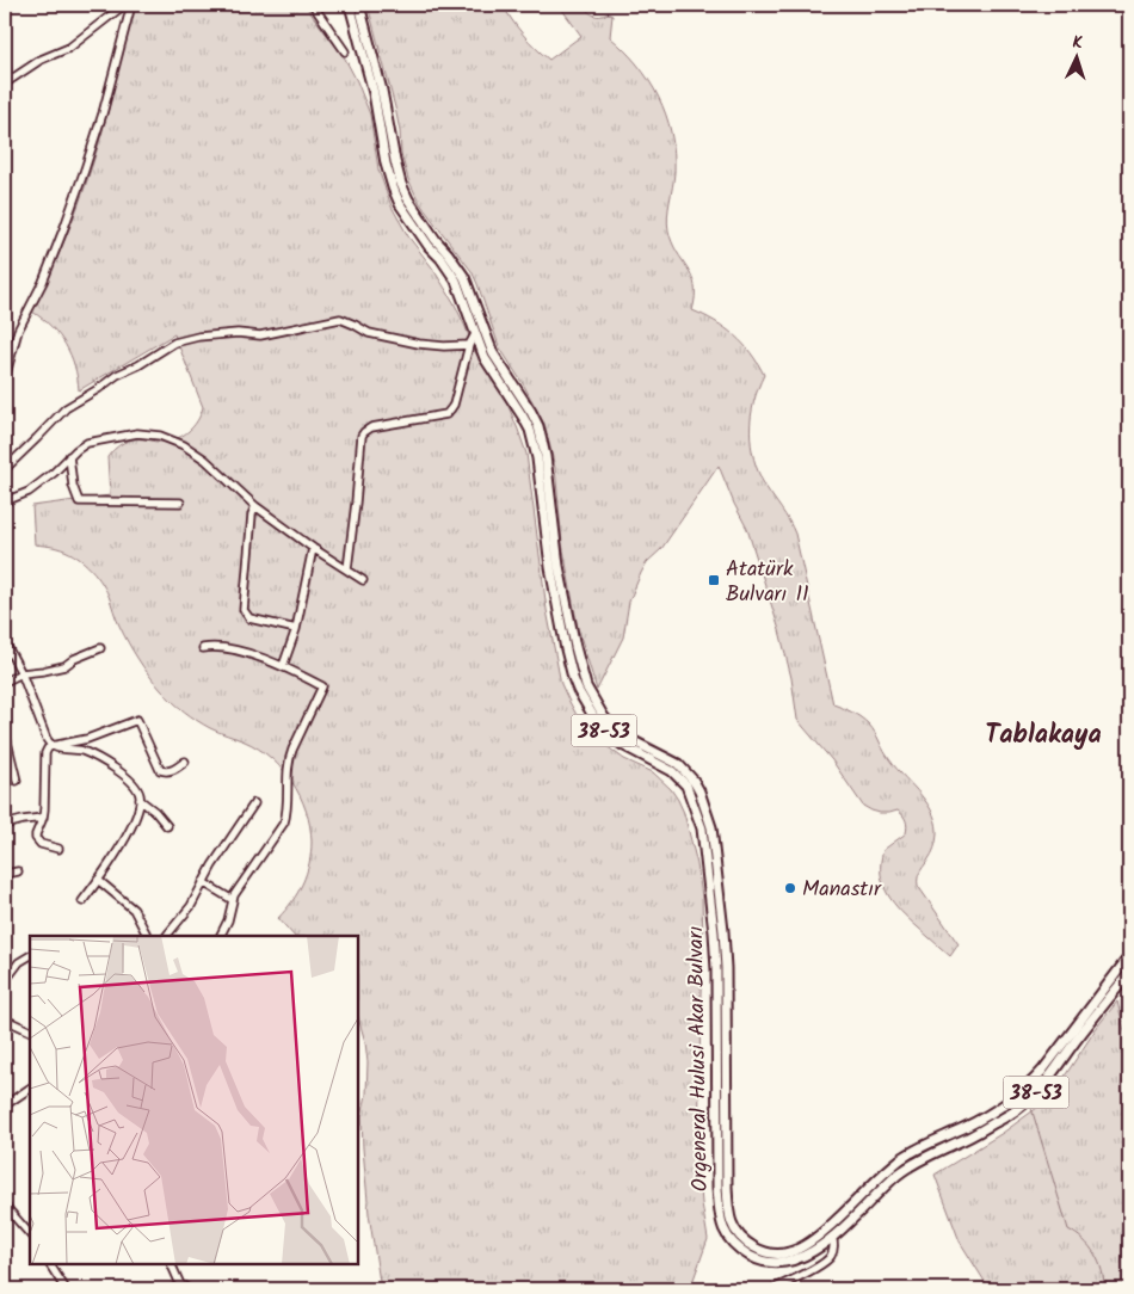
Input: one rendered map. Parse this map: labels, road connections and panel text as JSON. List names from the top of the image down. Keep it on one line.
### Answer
{"streets":{"main road":["38-53","Orgeneral Hulusi Akar Bulvarı"]},"districts":["Tablakaya"],"places":{"transit":["Atatürk Bulvarı 11"],"other":["Manastır"]},"north":"top"}
